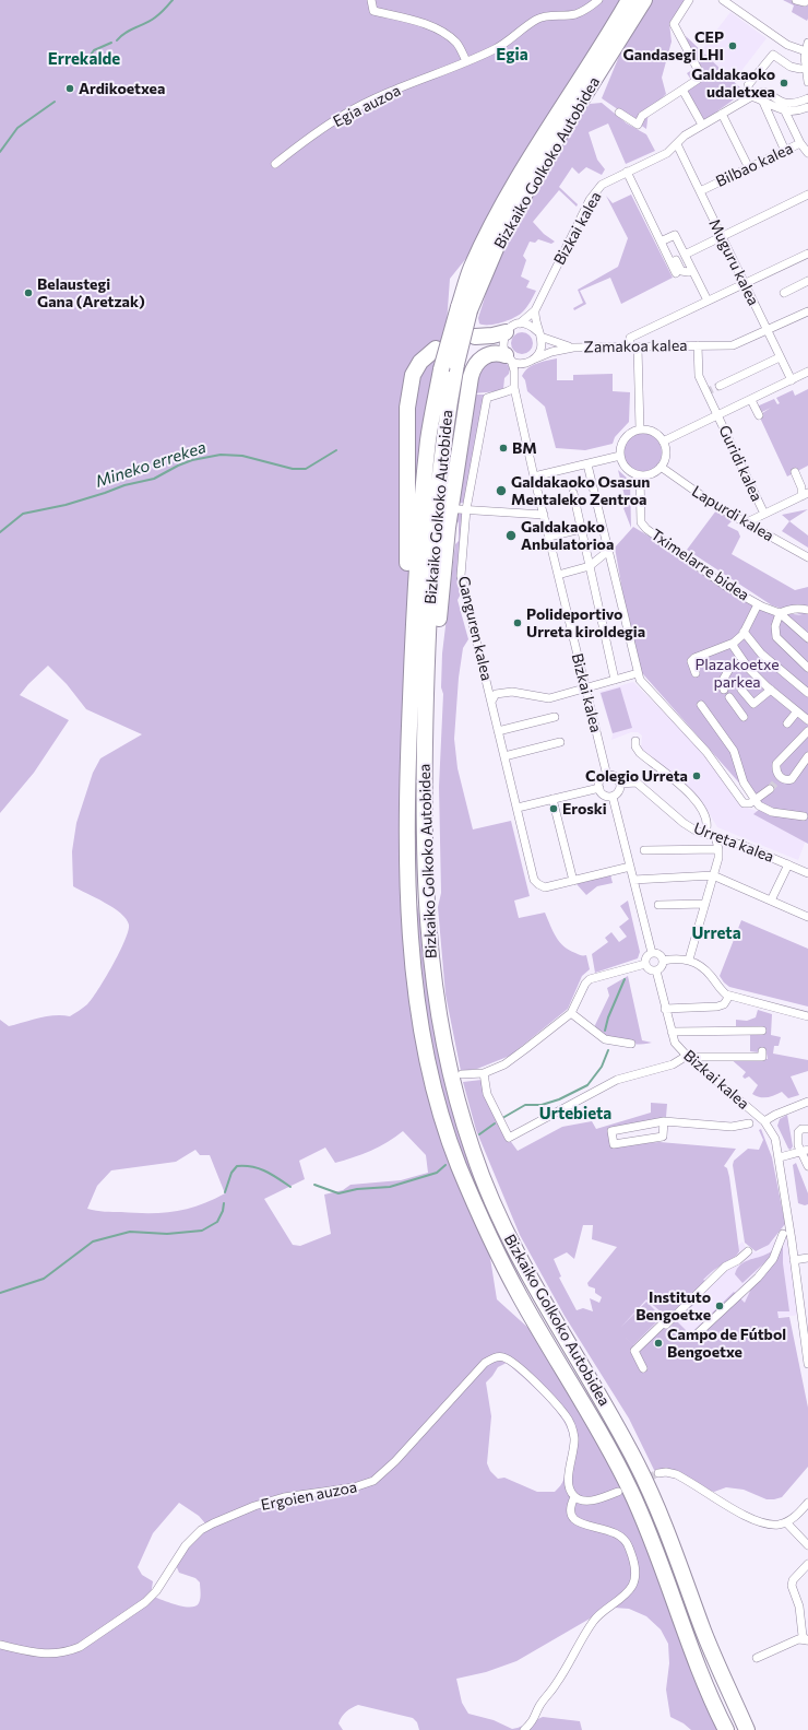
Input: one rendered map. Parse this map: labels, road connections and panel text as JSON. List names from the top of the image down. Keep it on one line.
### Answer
{"streets":{"highway":["Bizkaiko Golkoko Autobidea"],"street":["Egia auzoa","Bilbao kalea","Bizkai kalea","Muguru kalea","Zamakoa kalea","Guridi kalea","Lapurdi kalea","Tximelarre bidea","Ganguren kalea","Urreta kalea","Ergoien auzoa"]},"crossings":[["Bilbao kalea","Muguru kalea"],["Bizkai kalea","Muguru kalea"],["Bizkai kalea","Zamakoa kalea"],["Bizkai kalea","Ganguren kalea"],["Bizkai kalea","Urreta kalea"],["Muguru kalea","Zamakoa kalea"],["Zamakoa kalea","Guridi kalea"],["Lapurdi kalea","Tximelarre bidea"]],"districts":["Egia","Errekalde","Urreta","Urtebieta"],"water":["Mineko errekea"],"parks":["Plazakoetxe parkea"],"places":["CEP Gandasegi LHI","Galdakaoko udaletxea","Ardikoetxea","Belaustegi Gana (Aretzak)","BM","Galdakaoko Osasun Mentaleko Zentroa","Galdakaoko Anbulatorioa","Polideportivo Urreta kiroldegia","Colegio Urreta","Eroski","Instituto Bengoetxe","Campo de Fútbol Bengoetxe"]}
